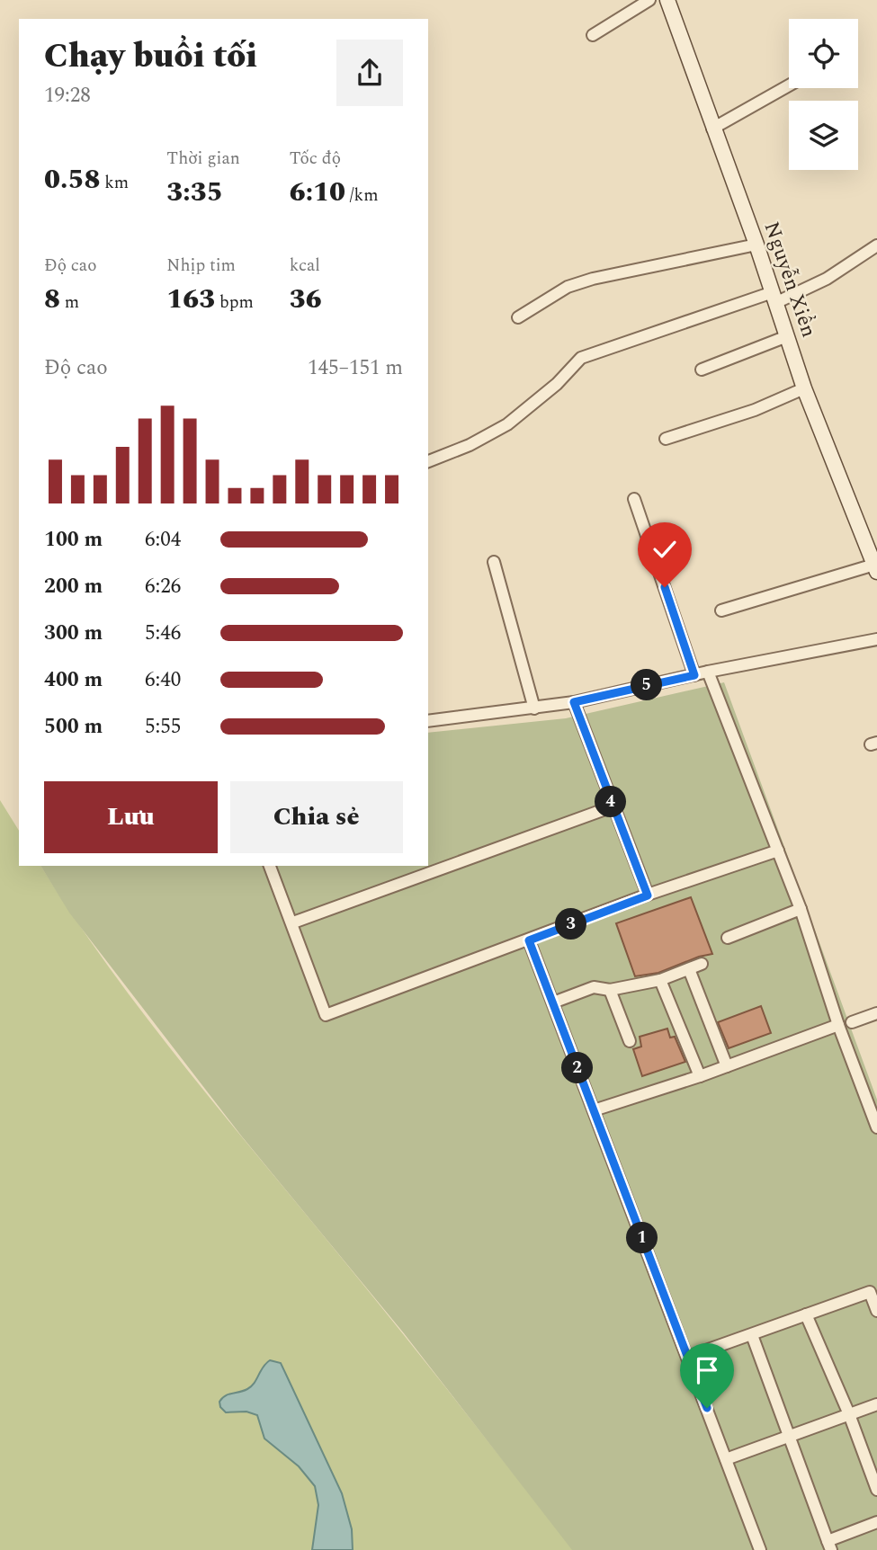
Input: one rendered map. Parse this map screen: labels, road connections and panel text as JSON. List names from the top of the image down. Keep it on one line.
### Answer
{"streets":{"main road":["Nguyễn Xiển"]},"page":{"heading":["Chạy buổi tối","19:28"],"stats":[["0.58 km"],["Thời gian","3:35"],["Tốc độ","6:10 /km"],["Độ cao","8 m"],["Nhịp tim","163 bpm"],["kcal","36"]],"chart":["Độ cao","145–151 m"],"list":[{"name":"100 m","note":"6:04"},{"name":"200 m","note":"6:26"},{"name":"300 m","note":"5:46"},{"name":"400 m","note":"6:40"},{"name":"500 m","note":"5:55"}],"pins":["5","4","3","2","1"],"buttons":["Lưu","Chia sẻ"]}}
